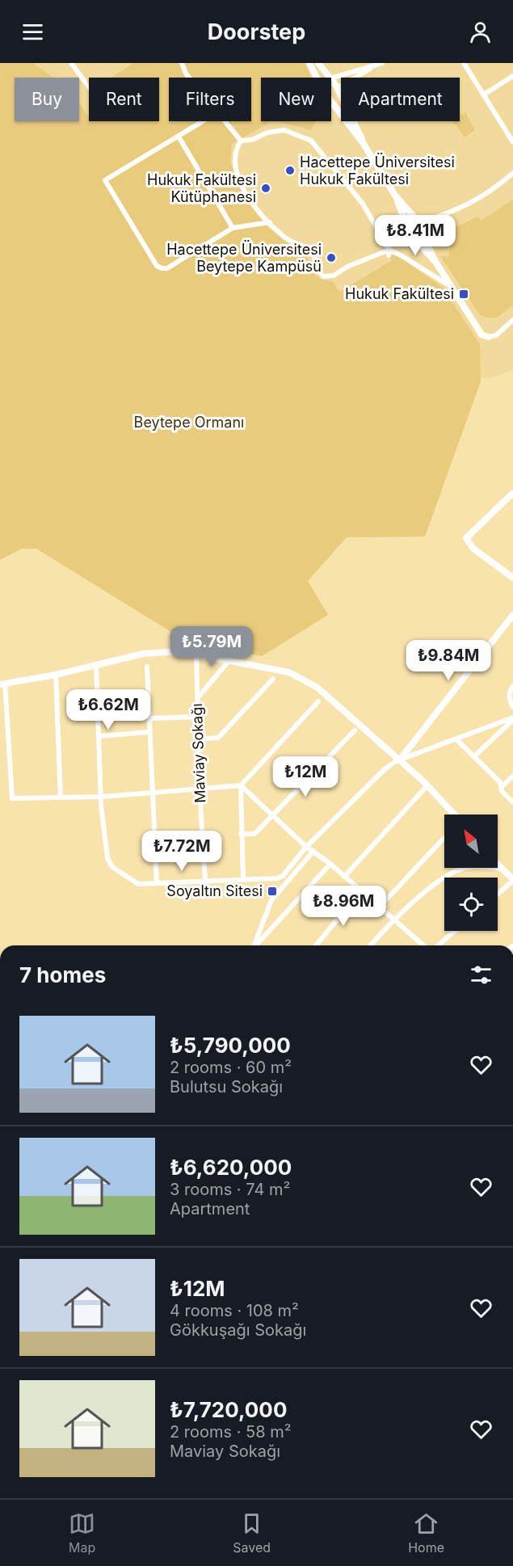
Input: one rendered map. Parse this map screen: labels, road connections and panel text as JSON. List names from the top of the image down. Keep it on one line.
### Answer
{"streets":{"street":["Maviay Sokağı"]},"parks":["Beytepe Ormanı"],"places":{"other":["Hacettepe Üniversitesi Hukuk Fakültesi","Hukuk Fakültesi Kütüphanesi","Hacettepe Üniversitesi Beytepe Kampüsü"],"transit":["Hukuk Fakültesi","Soyaltın Sitesi"]},"north":"top left","page":{"header":"Doorstep","chip":["Buy","Rent","Filters","New","Apartment"],"price":["₺8.41M","₺5.79M","₺9.84M","₺6.62M","₺12M","₺7.72M","₺8.96M"],"heading":"7 homes","list":[{"name":"₺5,790,000","note":"2 rooms · 60 m² · Bulutsu Sokağı"},{"name":"₺6,620,000","note":"3 rooms · 74 m² · Apartment"},{"name":"₺12M","note":"4 rooms · 108 m² · Gökkuşağı Sokağı"},{"name":"₺7,720,000","note":"2 rooms · 58 m² · Maviay Sokağı"}],"tabs":["Map","Saved","Home"]}}
